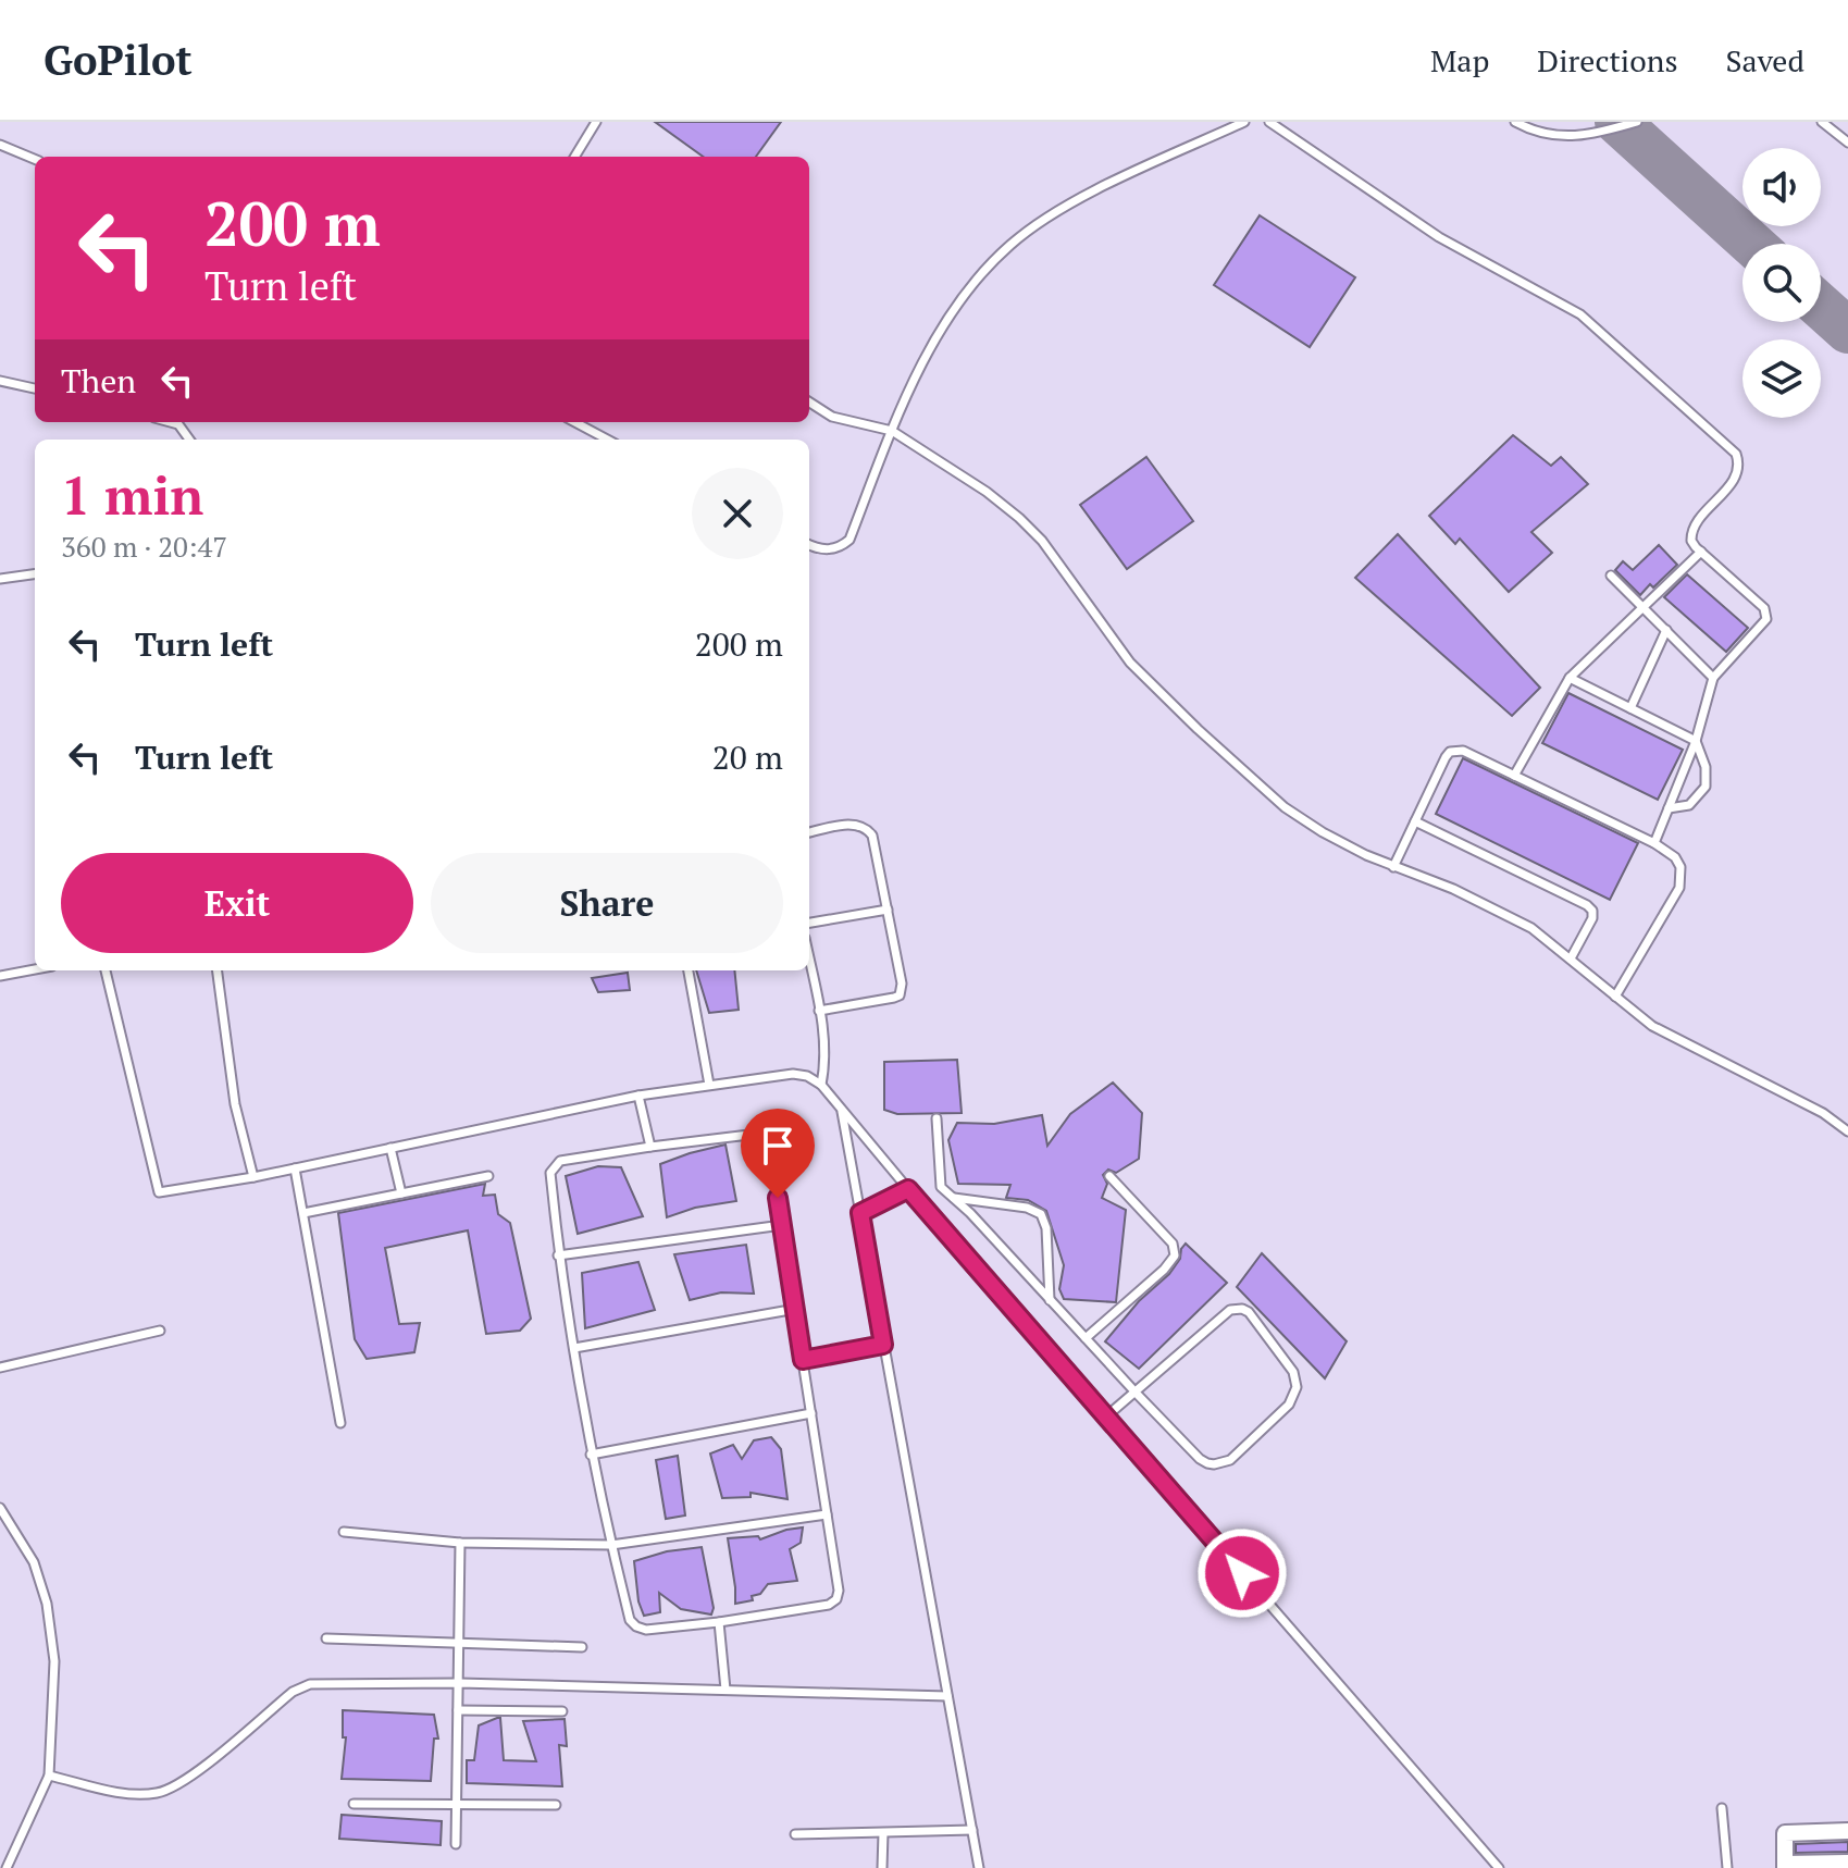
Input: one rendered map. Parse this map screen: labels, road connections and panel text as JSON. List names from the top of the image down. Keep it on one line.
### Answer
{"page":{"header":"GoPilot","nav":["Map","Directions","Saved"],"turn":["200 m","Turn left"],"then":"Then","heading":["1 min","360 m · 20:47"],"list":[{"name":"Turn left","value":"200 m"},{"name":"Turn left","value":"20 m"}],"buttons":["Exit","Share"]}}
